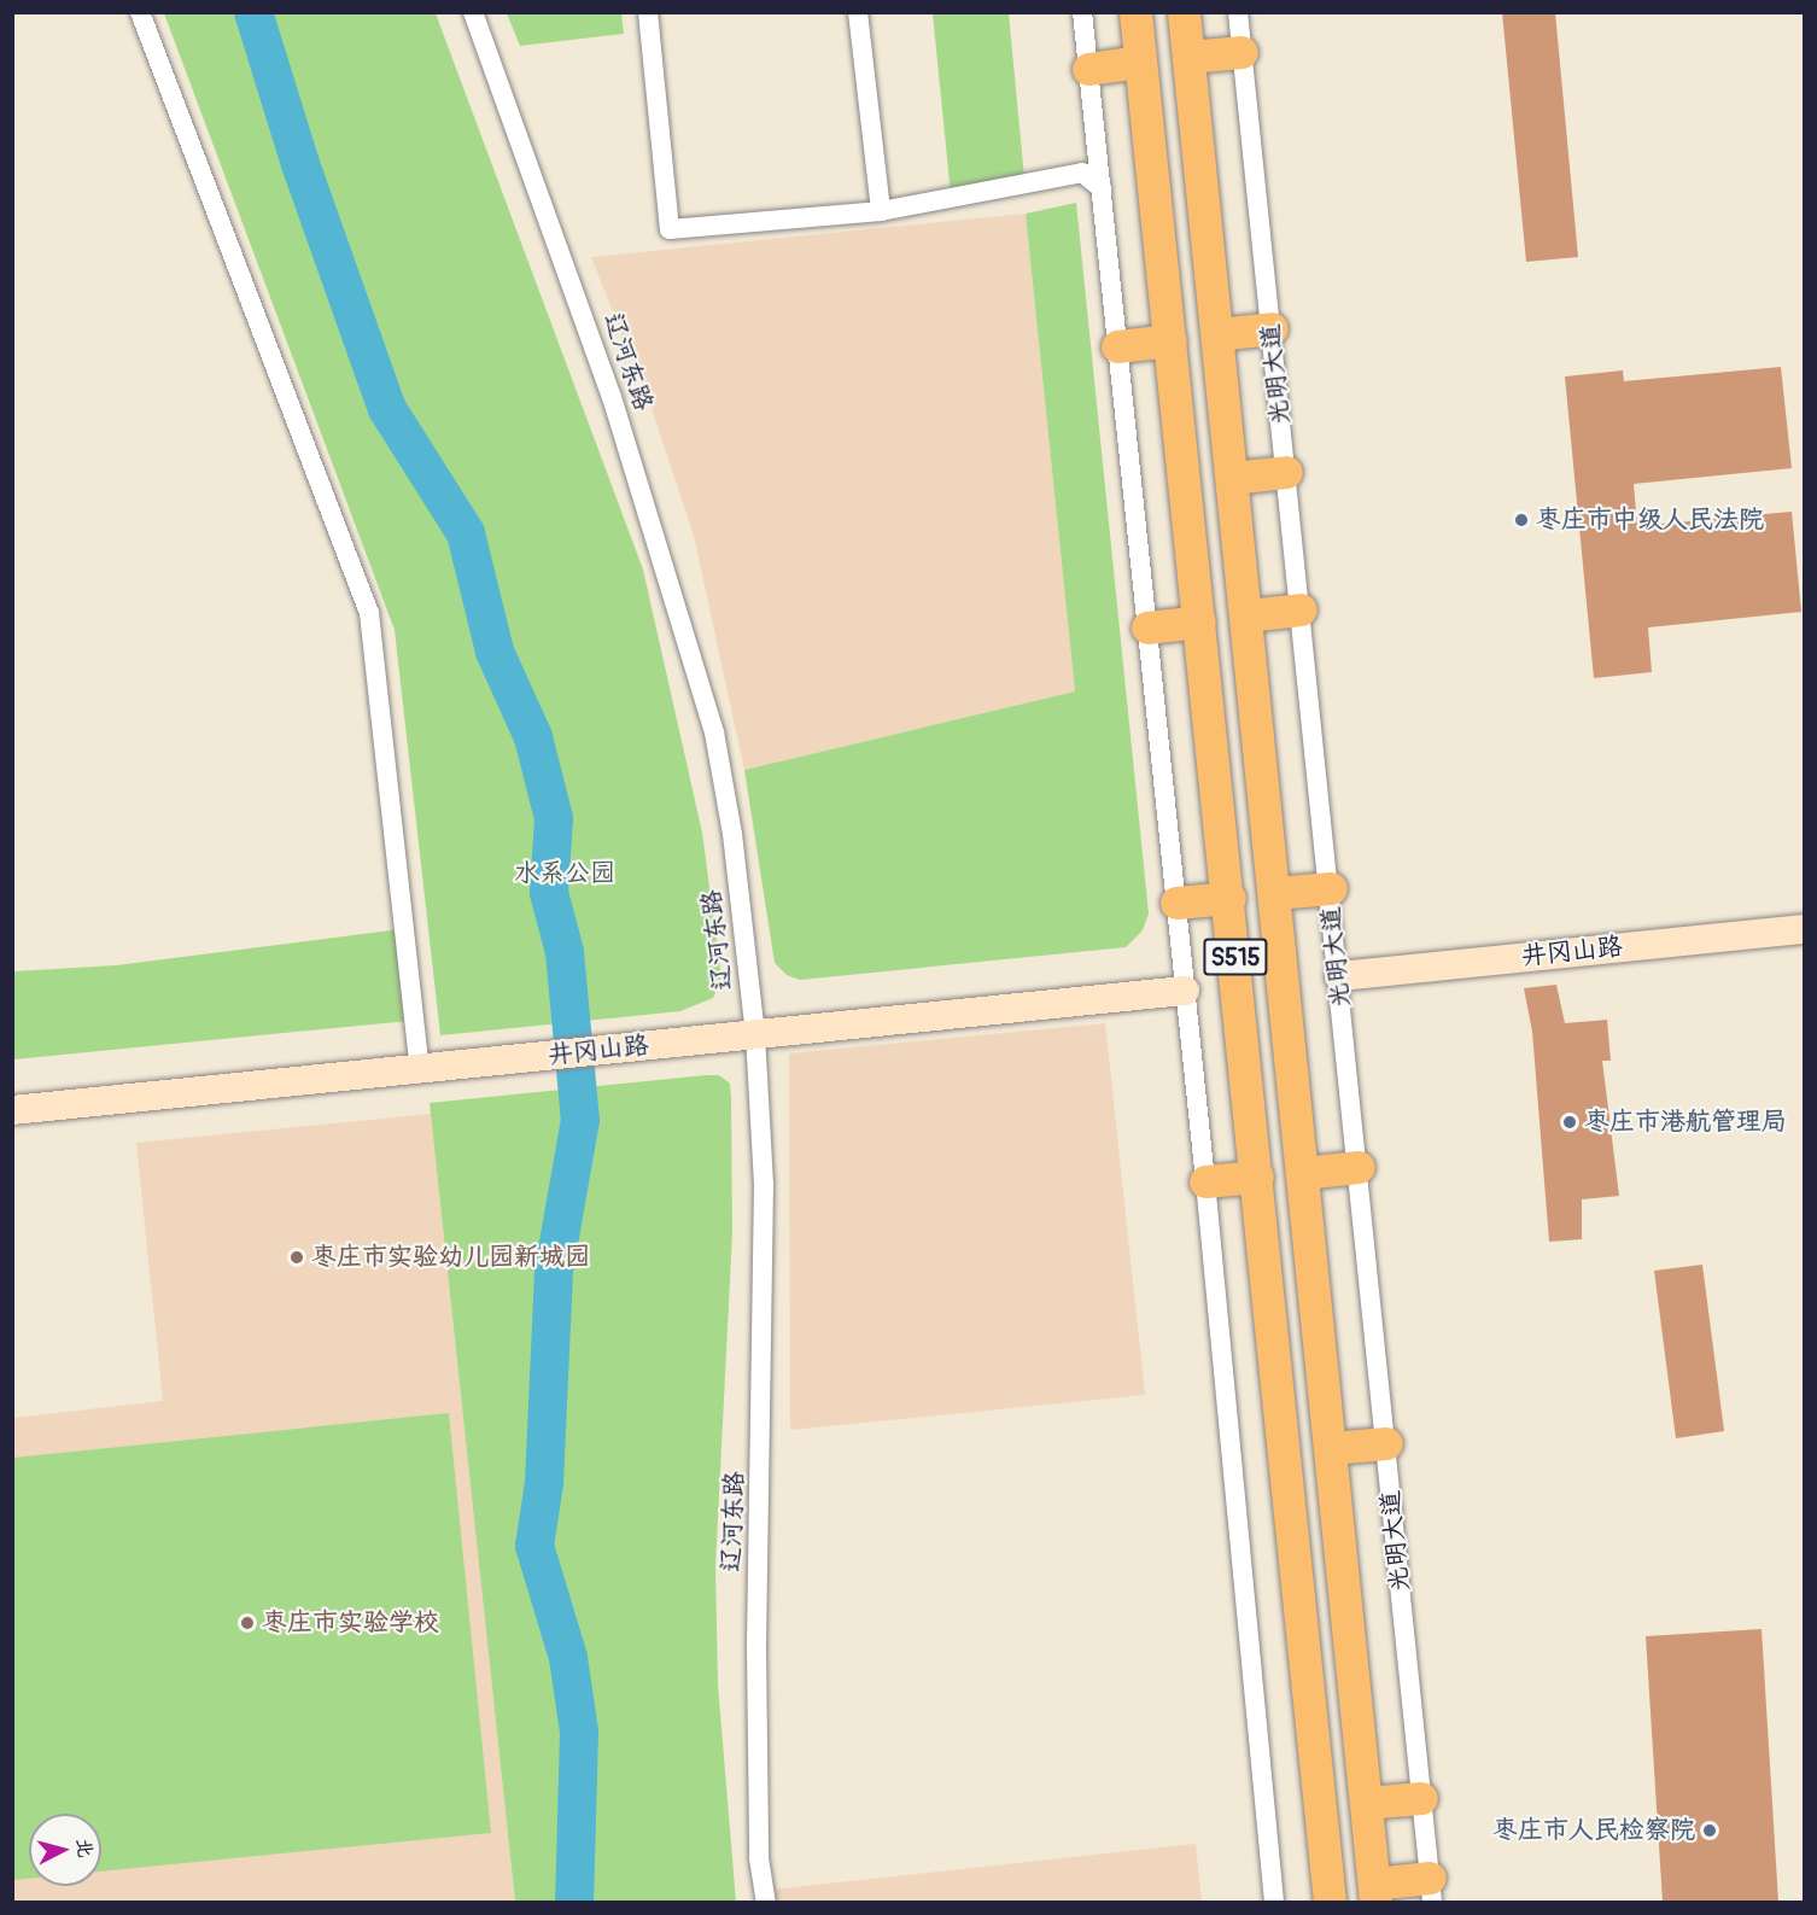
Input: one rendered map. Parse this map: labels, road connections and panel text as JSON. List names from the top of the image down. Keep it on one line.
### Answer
{"streets":{"main road":["S515"],"street":["辽河东路","光明大道","井冈山路"]},"crossings":[["辽河东路","井冈山路"],["光明大道","井冈山路"],["井冈山路","S515"]],"parks":["水系公园"],"places":["枣庄市中级人民法院","枣庄市港航管理局","枣庄市实验幼儿园新城园","枣庄市实验学校","枣庄市人民检察院"],"north":"right"}
